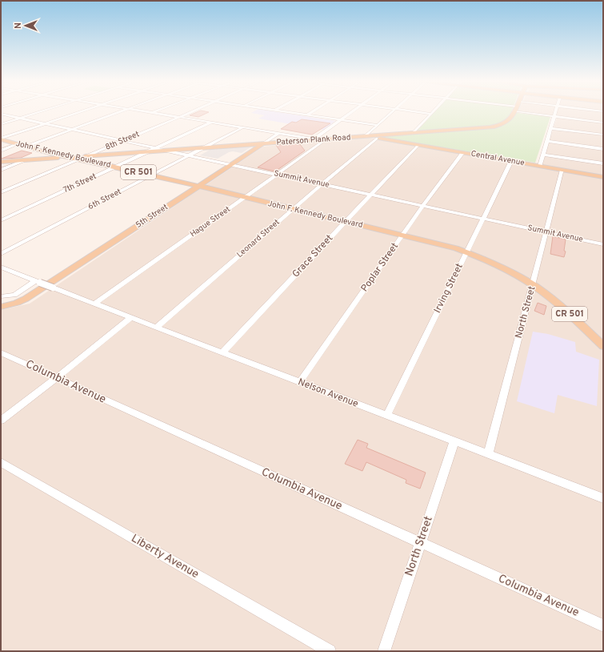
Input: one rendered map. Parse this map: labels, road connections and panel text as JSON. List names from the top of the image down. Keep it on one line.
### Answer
{"streets":{"main road":["Paterson Plank Road","John F. Kennedy Boulevard","Central Avenue","CR 501","5th Street"],"street":["8th Street","Summit Avenue","7th Street","6th Street","Hague Street","Leonard Street","Grace Street","Poplar Street","Irving Street","North Street","Columbia Avenue","Nelson Avenue","Liberty Avenue"]},"crossings":[["Paterson Plank Road","8th Street"],["Paterson Plank Road","John F. Kennedy Boulevard"],["Paterson Plank Road","Central Avenue"],["Paterson Plank Road","Summit Avenue"],["Paterson Plank Road","7th Street"],["Paterson Plank Road","6th Street"],["Paterson Plank Road","5th Street"],["Paterson Plank Road","Hague Street"],["8th Street","John F. Kennedy Boulevard"],["8th Street","Summit Avenue"],["John F. Kennedy Boulevard","7th Street"],["John F. Kennedy Boulevard","6th Street"],["John F. Kennedy Boulevard","5th Street"],["John F. Kennedy Boulevard","Hague Street"],["John F. Kennedy Boulevard","Leonard Street"],["John F. Kennedy Boulevard","Grace Street"],["John F. Kennedy Boulevard","Poplar Street"],["John F. Kennedy Boulevard","Irving Street"],["John F. Kennedy Boulevard","North Street"],["Central Avenue","Leonard Street"],["Central Avenue","Grace Street"],["Central Avenue","Poplar Street"],["Central Avenue","Irving Street"],["Central Avenue","North Street"],["Summit Avenue","7th Street"],["Summit Avenue","6th Street"],["Summit Avenue","5th Street"],["Summit Avenue","Hague Street"],["Summit Avenue","Leonard Street"],["Summit Avenue","Grace Street"],["Summit Avenue","Poplar Street"],["Summit Avenue","Irving Street"],["Summit Avenue","North Street"],["Hague Street","Nelson Avenue"],["Leonard Street","Nelson Avenue"],["Grace Street","Nelson Avenue"],["Poplar Street","Nelson Avenue"],["Irving Street","Nelson Avenue"],["North Street","Columbia Avenue"],["North Street","Nelson Avenue"]],"north":"left"}
